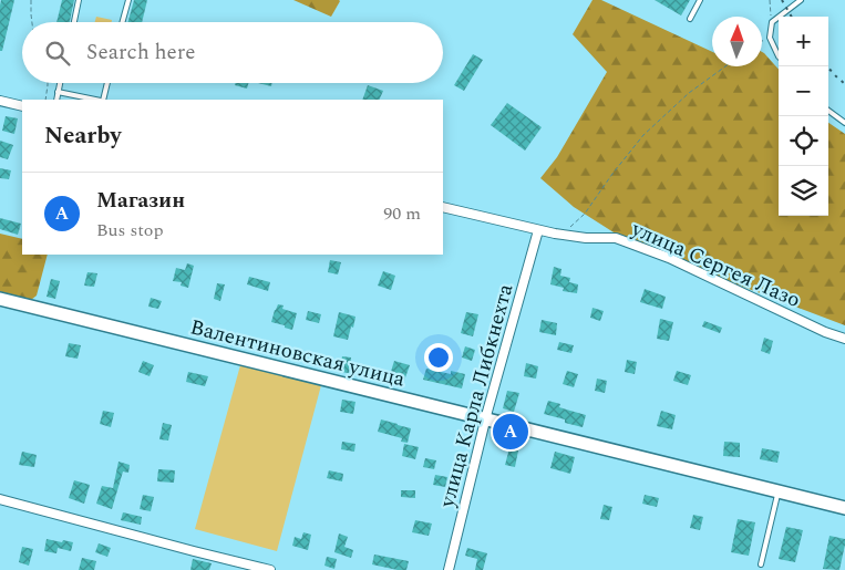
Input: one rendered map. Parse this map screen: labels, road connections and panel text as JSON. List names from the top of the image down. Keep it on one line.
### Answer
{"streets":{"main road":["Валентиновская улица"],"street":["улица Сергея Лазо","улица Карла Либкнехта"]},"crossings":[["улица Сергея Лазо","улица Карла Либкнехта"],["Валентиновская улица","улица Карла Либкнехта"]],"north":"top","page":{"map_buttons":["+","−"],"search":"Search here","heading":"Nearby","list":[{"mark":"A","name":"Магазин","note":"Bus stop","value":"90 m"}],"pins":"A"}}
